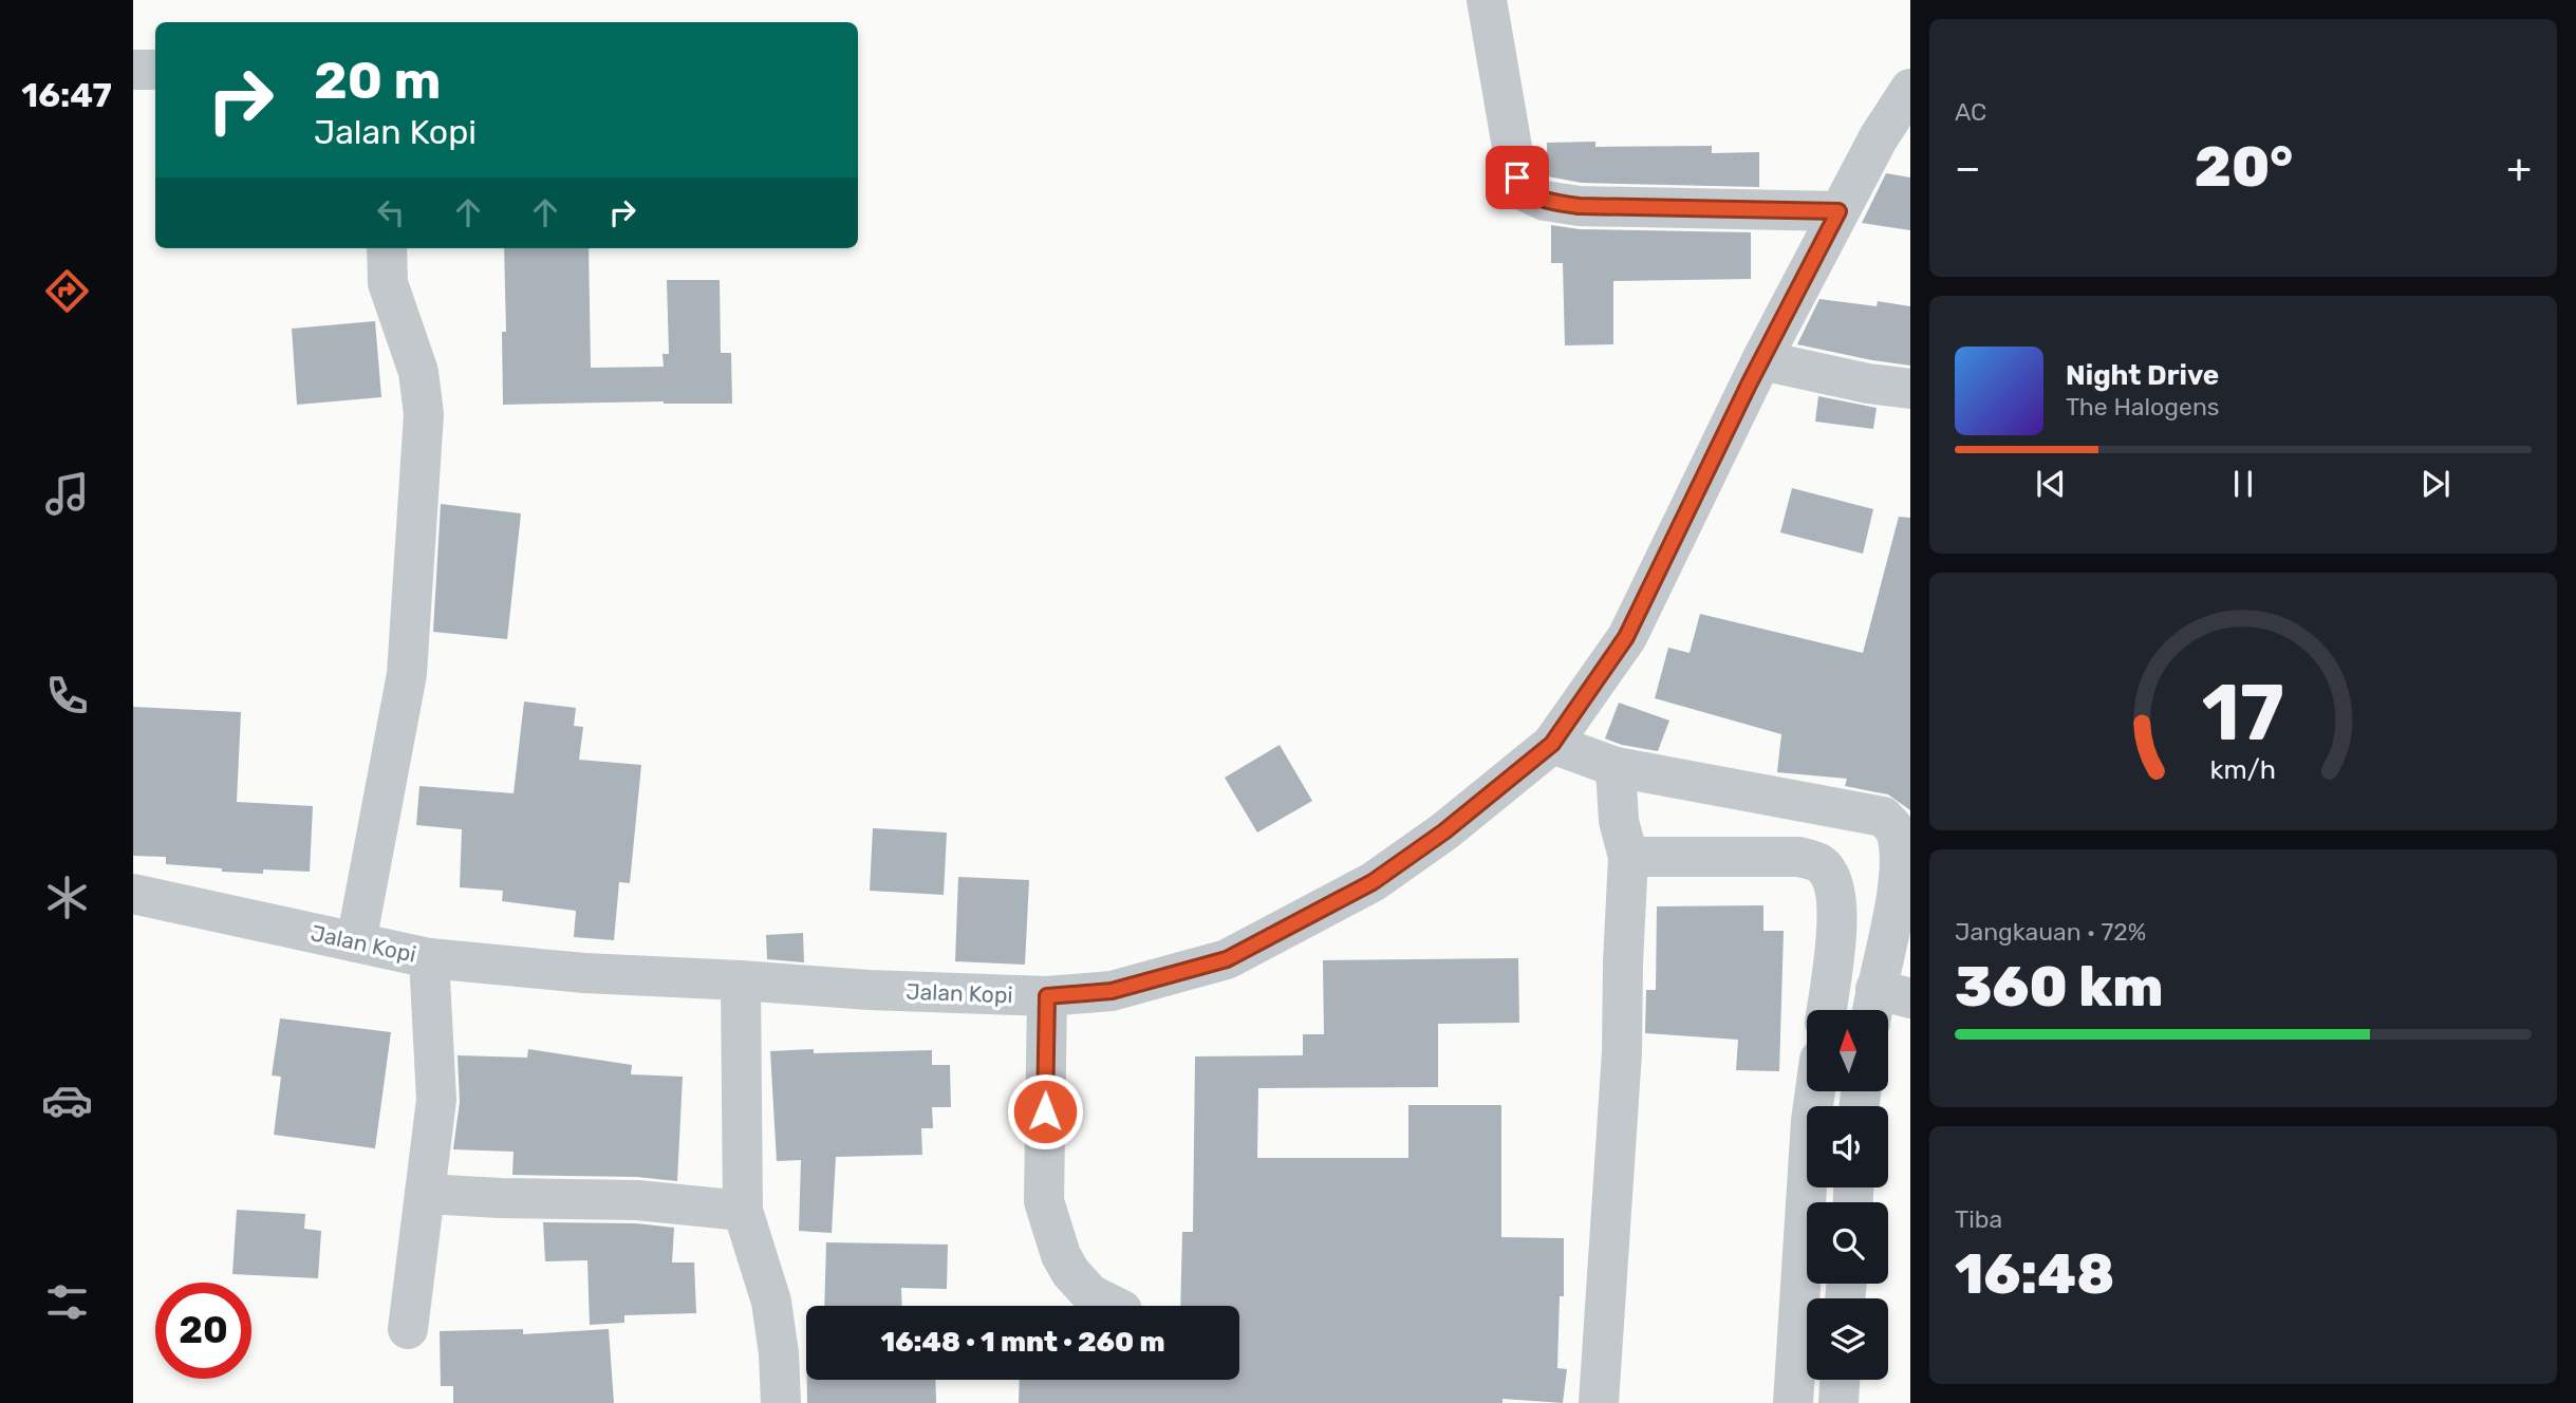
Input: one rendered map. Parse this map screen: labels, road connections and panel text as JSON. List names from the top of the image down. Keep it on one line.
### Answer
{"streets":{"street":["Jalan Kopi"]},"north":"top","page":{"tabs":"16:47","tile":["AC",["Jangkauan · 72%","360 km"],["Tiba","16:48"]],"turn":["20 m","Jalan Kopi"],"heat":["−","20°","+"],"song":["Night Drive","The Halogens"],"limit":"20","trip":"16:48 · 1 mnt · 260 m","gauge":["17","km/h"]}}
